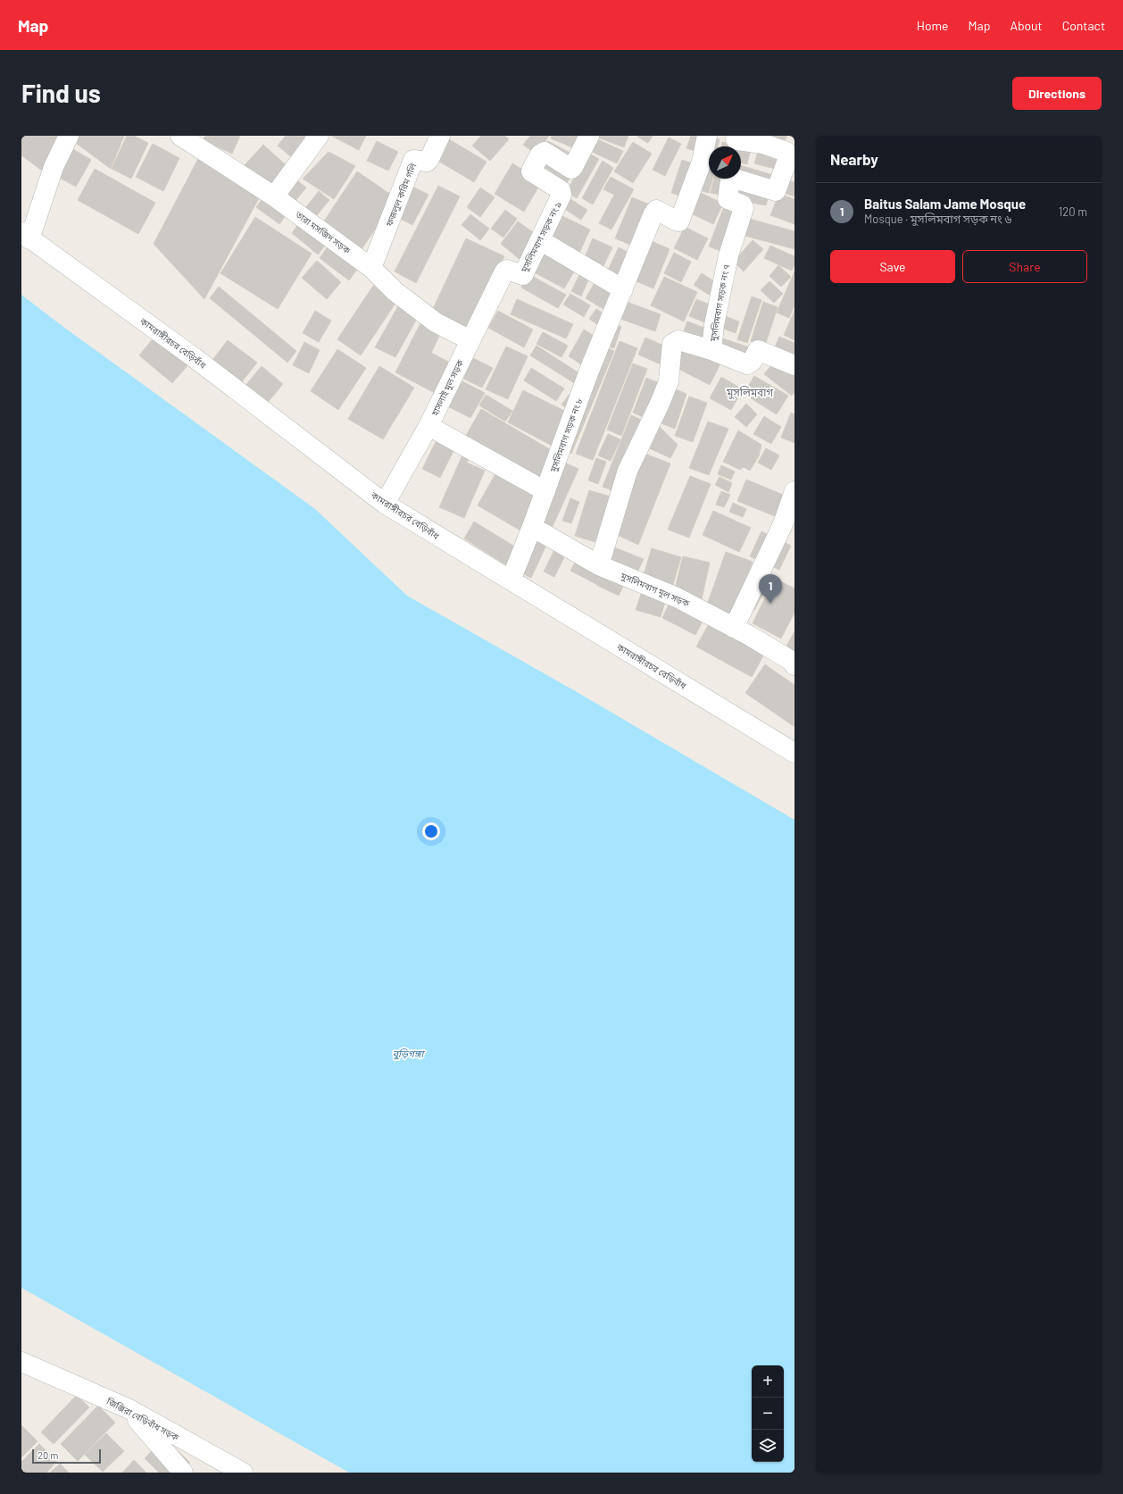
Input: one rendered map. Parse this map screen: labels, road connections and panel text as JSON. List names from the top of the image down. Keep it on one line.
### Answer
{"streets":{"street":["ফজলুল করিম গলি","তারা মসজিদ সড়ক","মুসলিমবাগ সড়ক নং ৯","মুসলিমবাগ সড়ক নং ৭","কামরাঙ্গীরচর বেড়িবাঁধ","হাসলাই মূল সড়ক","মুসলিমবাগ সড়ক নং ৮","মুসলিমবাগ মূল সড়ক","জিঞ্জিরা বেড়িবাঁধ সড়ক"]},"crossings":[["ফজলুল করিম গলি","তারা মসজিদ সড়ক"],["মুসলিমবাগ সড়ক নং ৯","হাসলাই মূল সড়ক"],["মুসলিমবাগ সড়ক নং ৭","মুসলিমবাগ মূল সড়ক"],["কামরাঙ্গীরচর বেড়িবাঁধ","মুসলিমবাগ সড়ক নং ৮"],["হাসলাই মূল সড়ক","মুসলিমবাগ সড়ক নং ৮"],["মুসলিমবাগ সড়ক নং ৮","মুসলিমবাগ মূল সড়ক"]],"districts":["মুসলিমবাগ"],"water":["বুড়িগঙ্গা"],"scale_bar":"20 m","north":"top right","page":{"header":"Map","nav":["Home","Map","About","Contact"],"buttons":["Directions",["Save","Share"]],"title":"Find us","heading":"Nearby","list":[{"mark":"1","name":"Baitus Salam Jame Mosque","note":"Mosque · মুসলিমবাগ সড়ক নং ৬","value":"120 m"}],"pins":"1","map_buttons":["+","−"],"scale":"20 m"}}
